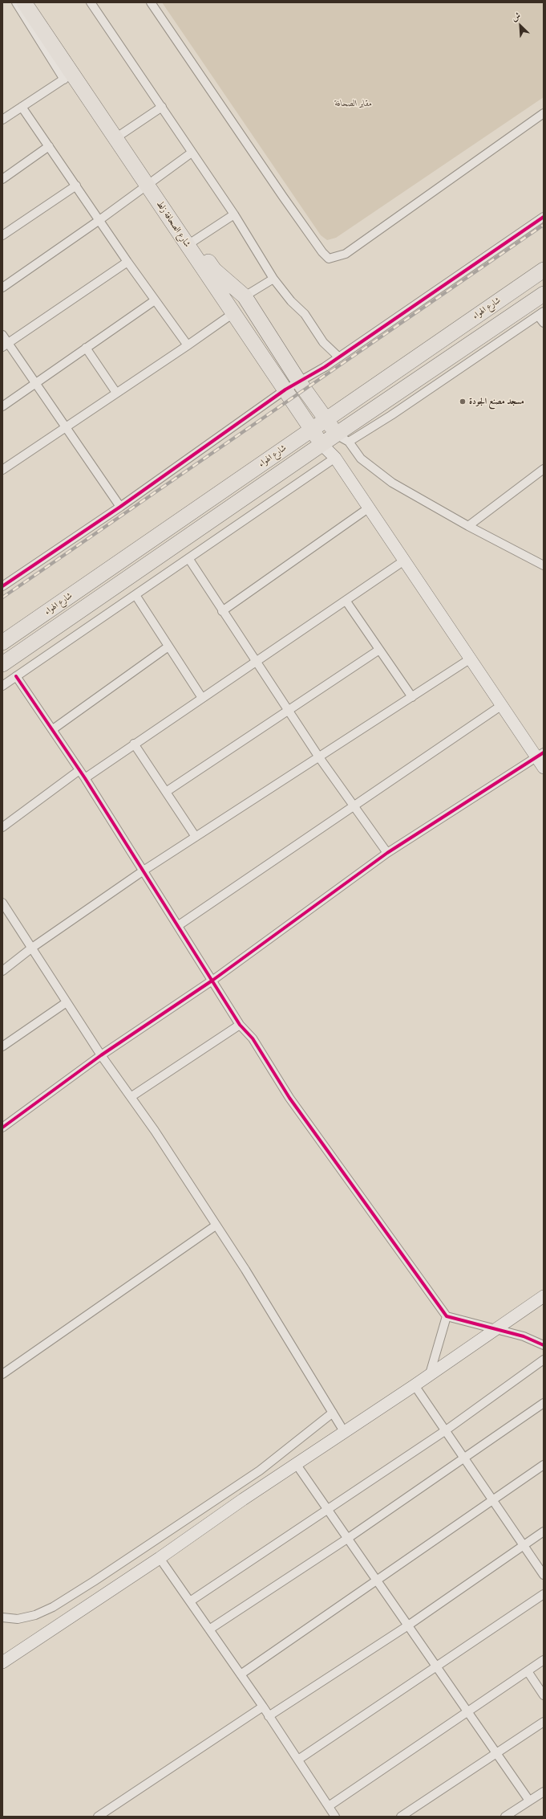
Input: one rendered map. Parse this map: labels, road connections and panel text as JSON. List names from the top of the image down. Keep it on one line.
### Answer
{"streets":{"highway":["شارع الصحافة زلط","شارع الهواء"]},"crossings":[["شارع الصحافة زلط","شارع الهواء"]],"parks":["مقابر الصحافة"],"places":["مسجد مصنع الجودة"],"north":"top left"}
